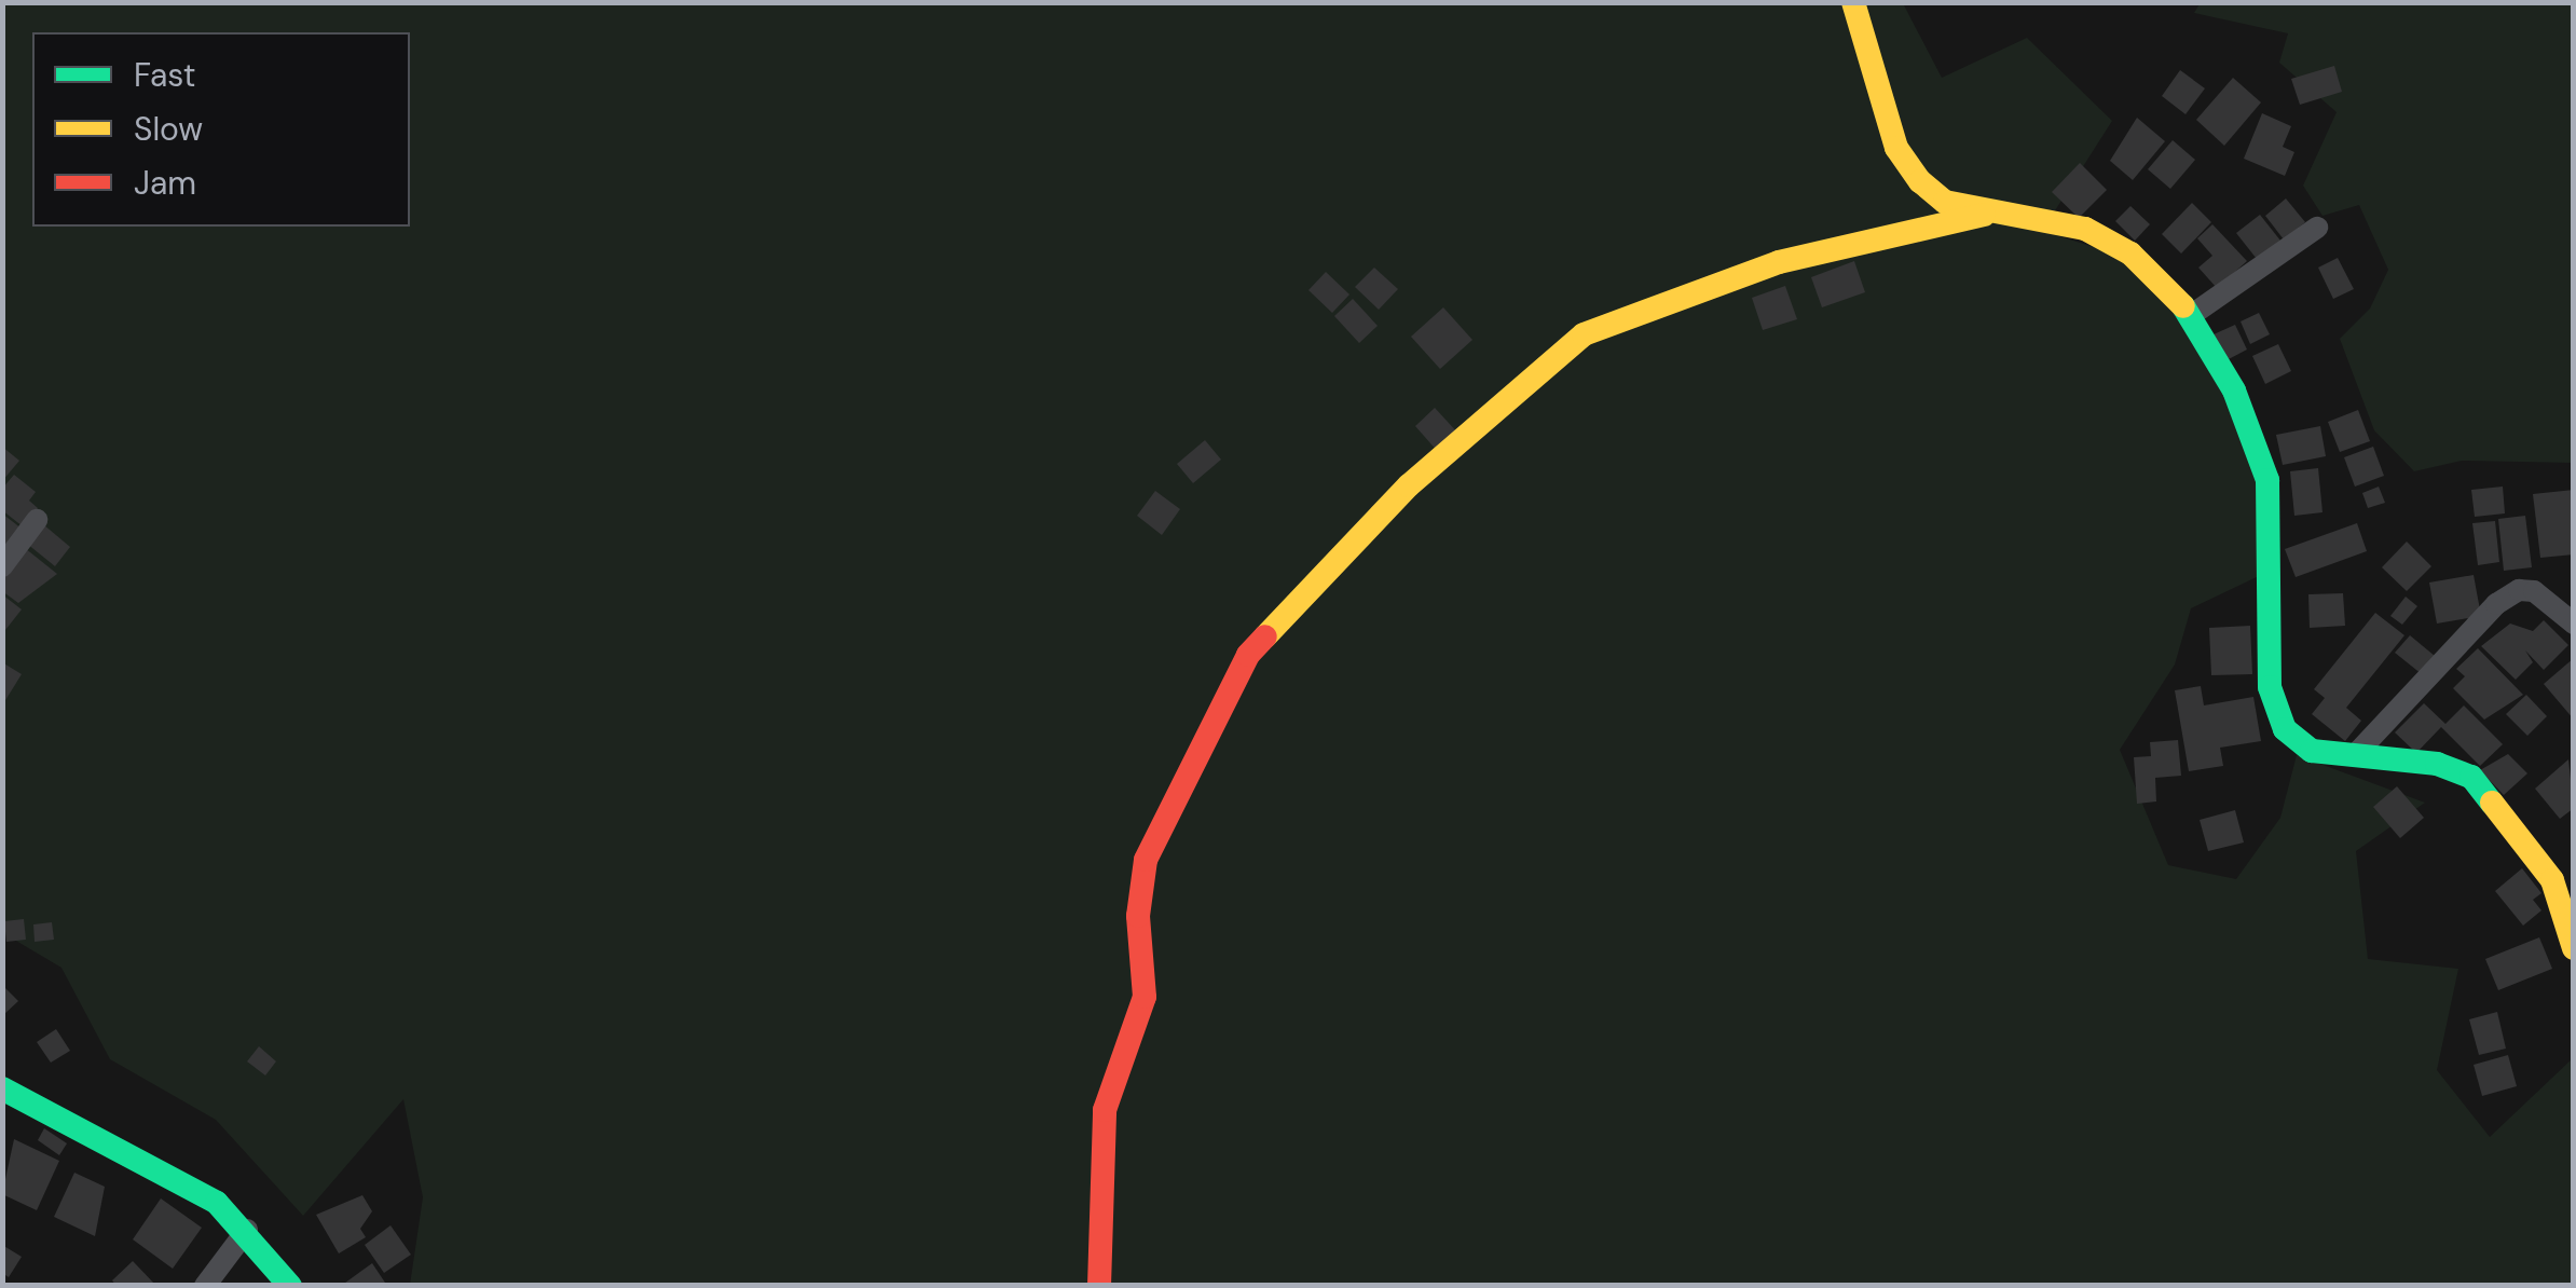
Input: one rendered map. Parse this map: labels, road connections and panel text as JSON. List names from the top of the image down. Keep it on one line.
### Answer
{"legend":["Fast","Slow","Jam"]}
